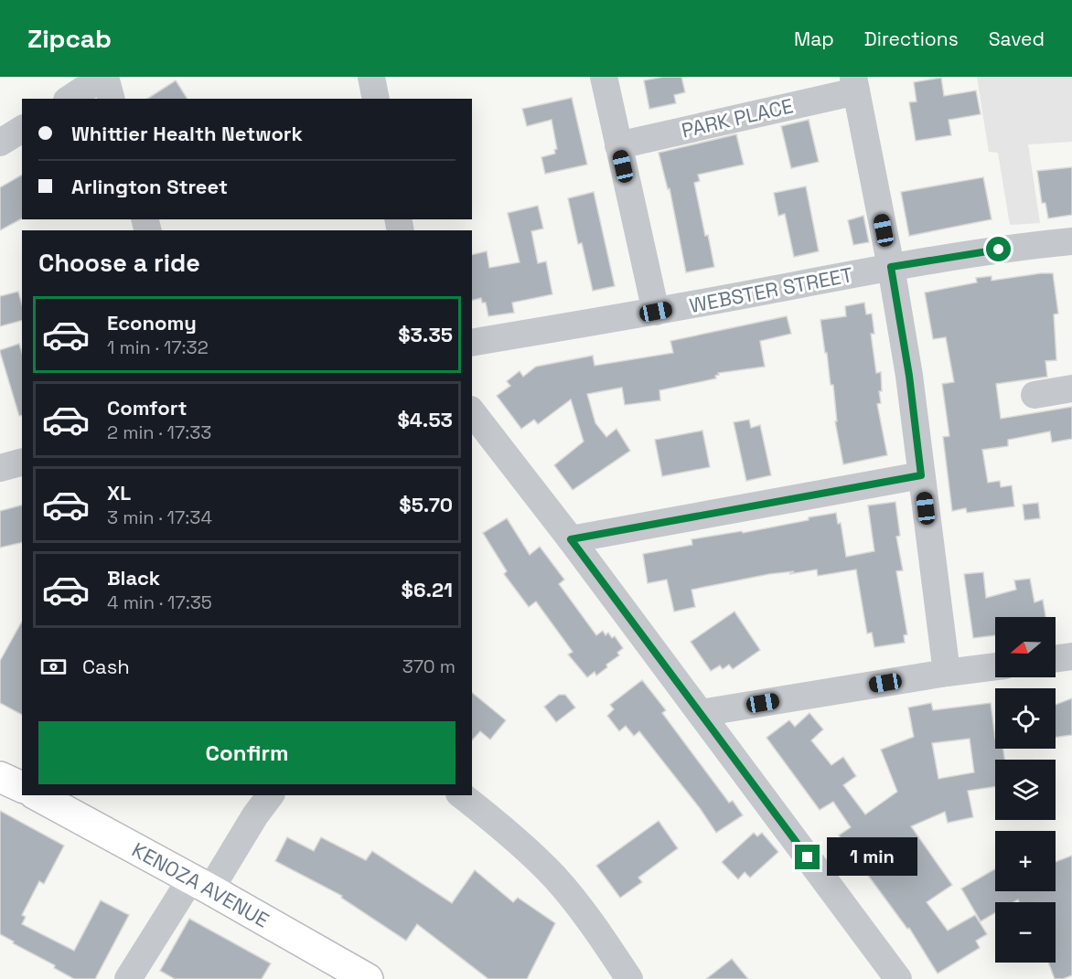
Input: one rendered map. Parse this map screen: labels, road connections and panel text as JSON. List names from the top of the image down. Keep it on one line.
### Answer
{"streets":{"main road":["KENOZA AVENUE"],"street":["PARK PLACE","WEBSTER STREET"]},"north":"left","page":{"header":"Zipcab","nav":["Map","Directions","Saved"],"banner":["Whittier Health Network","Arlington Street"],"heading":"Choose a ride","list":[{"name":"Economy","note":"1 min · 17:32","value":"$3.35"},{"name":"Comfort","note":"2 min · 17:33","value":"$4.53"},{"name":"XL","note":"3 min · 17:34","value":"$5.70"},{"name":"Black","note":"4 min · 17:35","value":"$6.21"}],"map_buttons":["+","−"],"pay":["Cash","370 m"],"buttons":"Confirm","bubble":"1 min"}}
